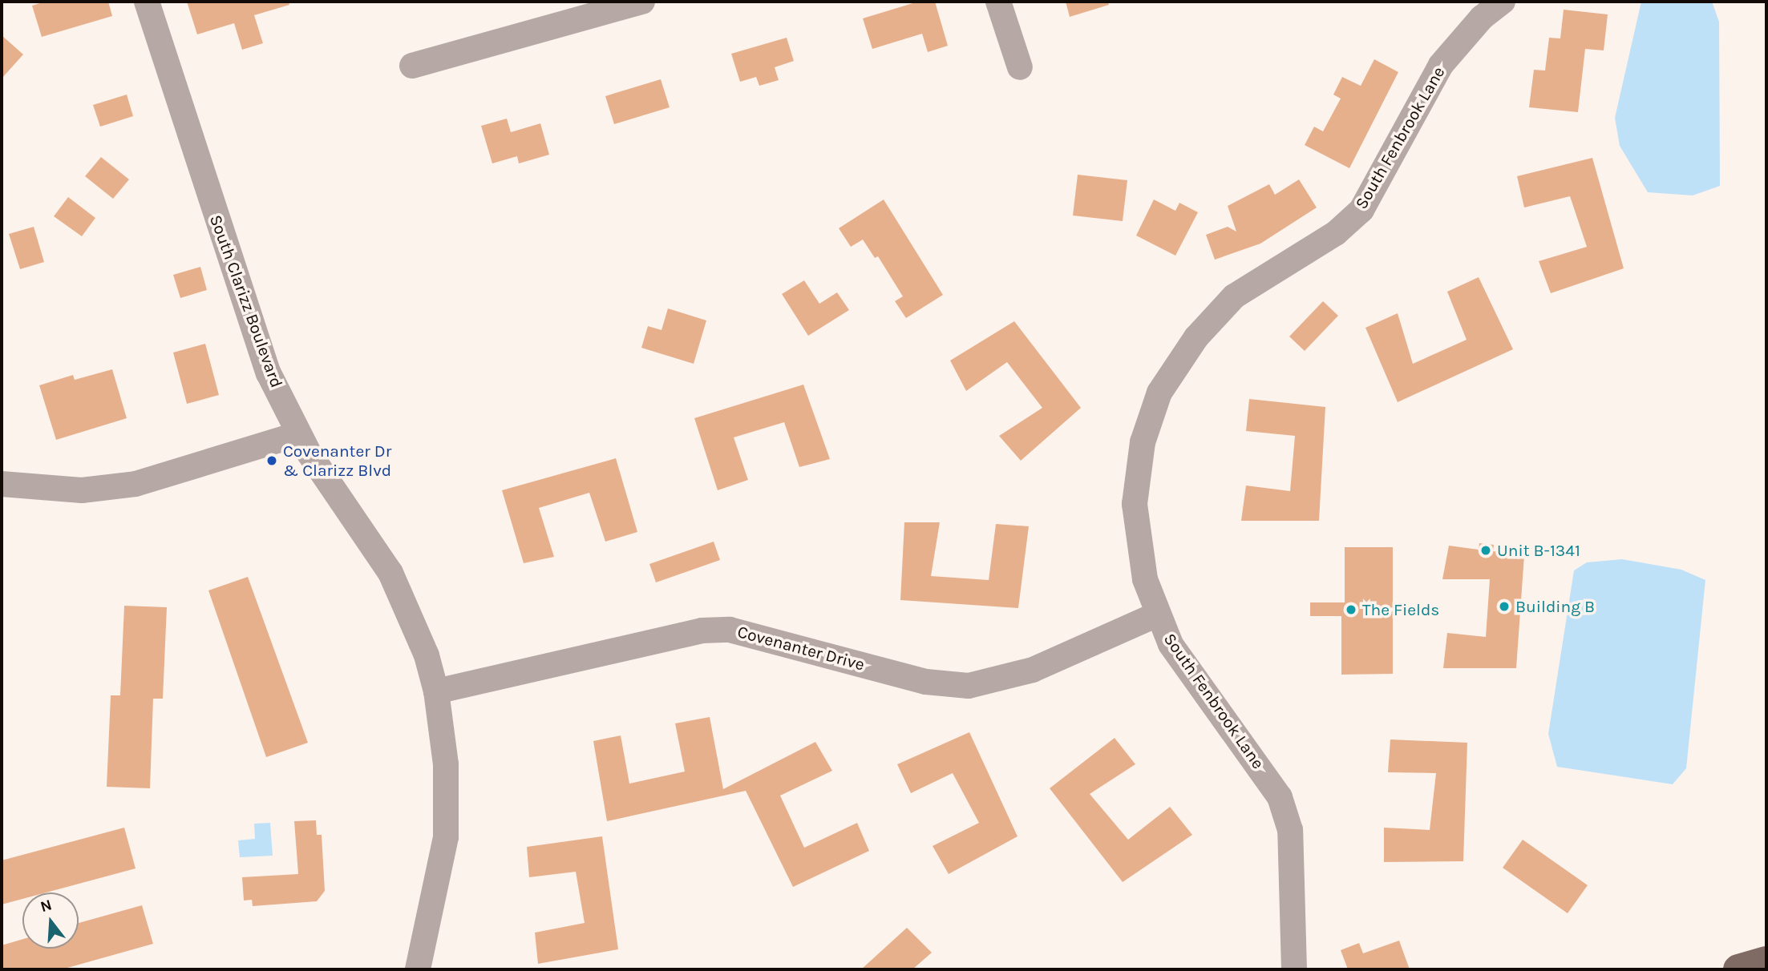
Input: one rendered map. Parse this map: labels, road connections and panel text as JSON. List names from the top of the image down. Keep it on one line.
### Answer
{"streets":{"street":["South Fenbrook Lane","South Clarizz Boulevard","Covenanter Drive"]},"crossings":[["South Fenbrook Lane","Covenanter Drive"],["South Clarizz Boulevard","Covenanter Drive"]],"places":["Covenanter Dr & Clarizz Blvd","Unit B-1341","Building B","The Fields"],"north":"top"}
